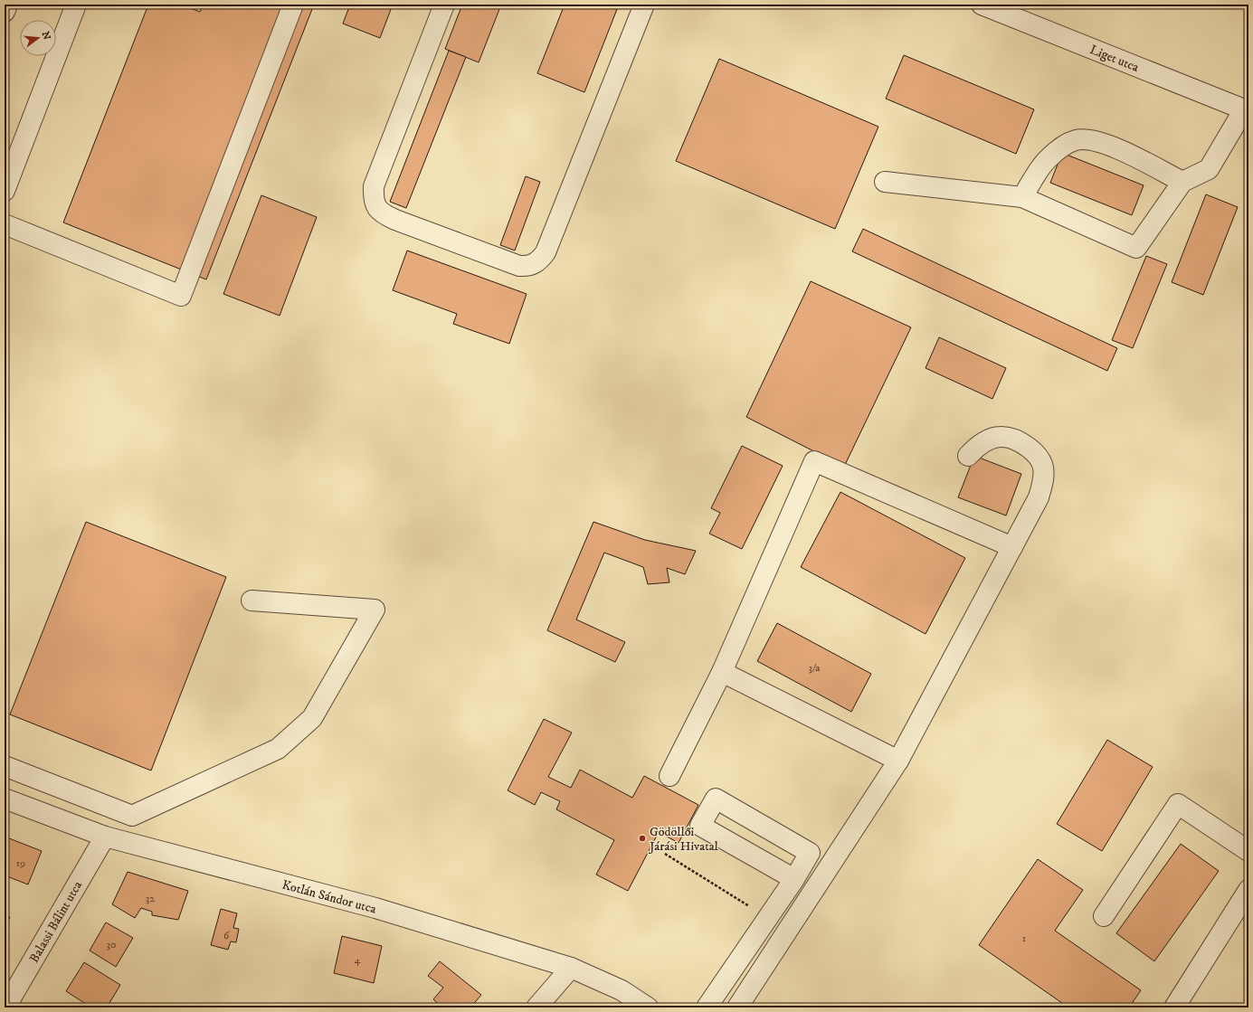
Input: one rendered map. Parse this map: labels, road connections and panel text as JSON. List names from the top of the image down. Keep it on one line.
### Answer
{"streets":{"street":["Liget utca","Kotlán Sándor utca","Balassi Bálint utca"]},"crossings":[["Kotlán Sándor utca","Balassi Bálint utca"]],"places":["Gödöllői Járási Hivatal"],"house_numbers":["3/a","19","32","6","1","30","4"],"north":"right"}
